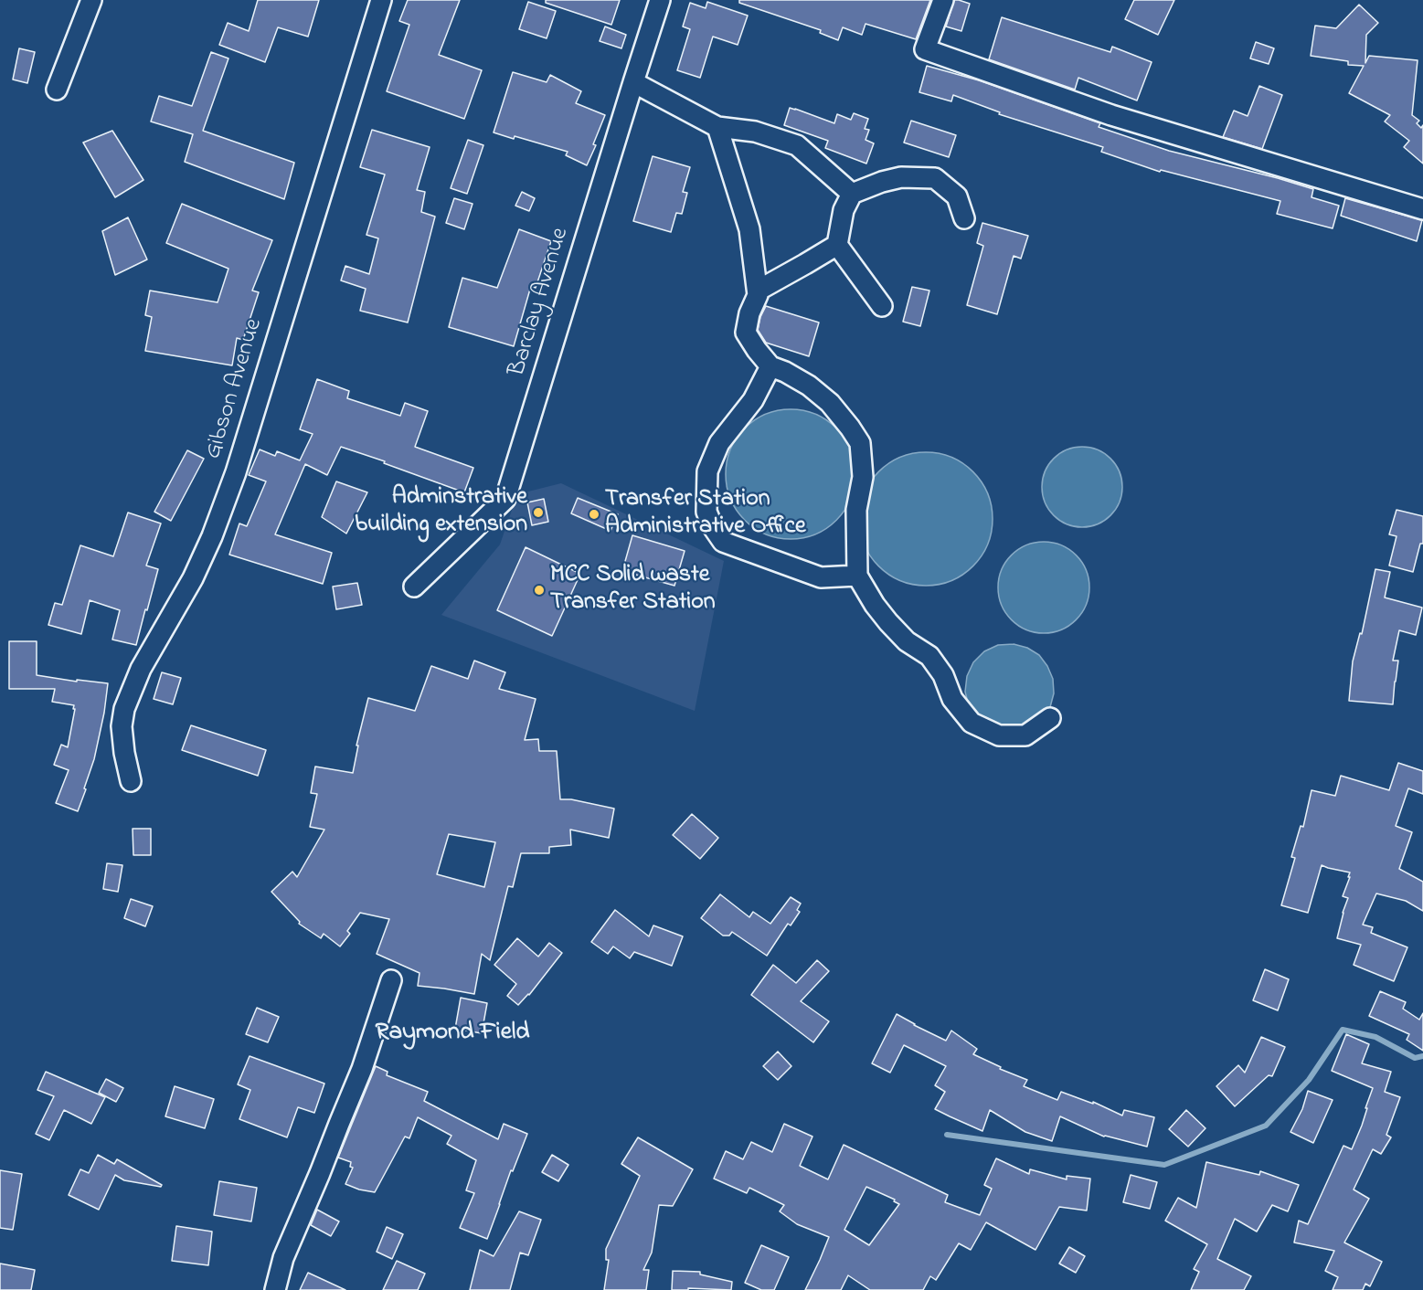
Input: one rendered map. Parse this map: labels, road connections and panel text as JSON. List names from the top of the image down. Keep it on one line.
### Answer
{"streets":{"street":["Barclay Avenue","Gibson Avenue"]},"districts":["Raymond Field"],"places":["Adminstrative building extension","Transfer Station Administrative Office","MCC Solid waste Transfer Station"]}
